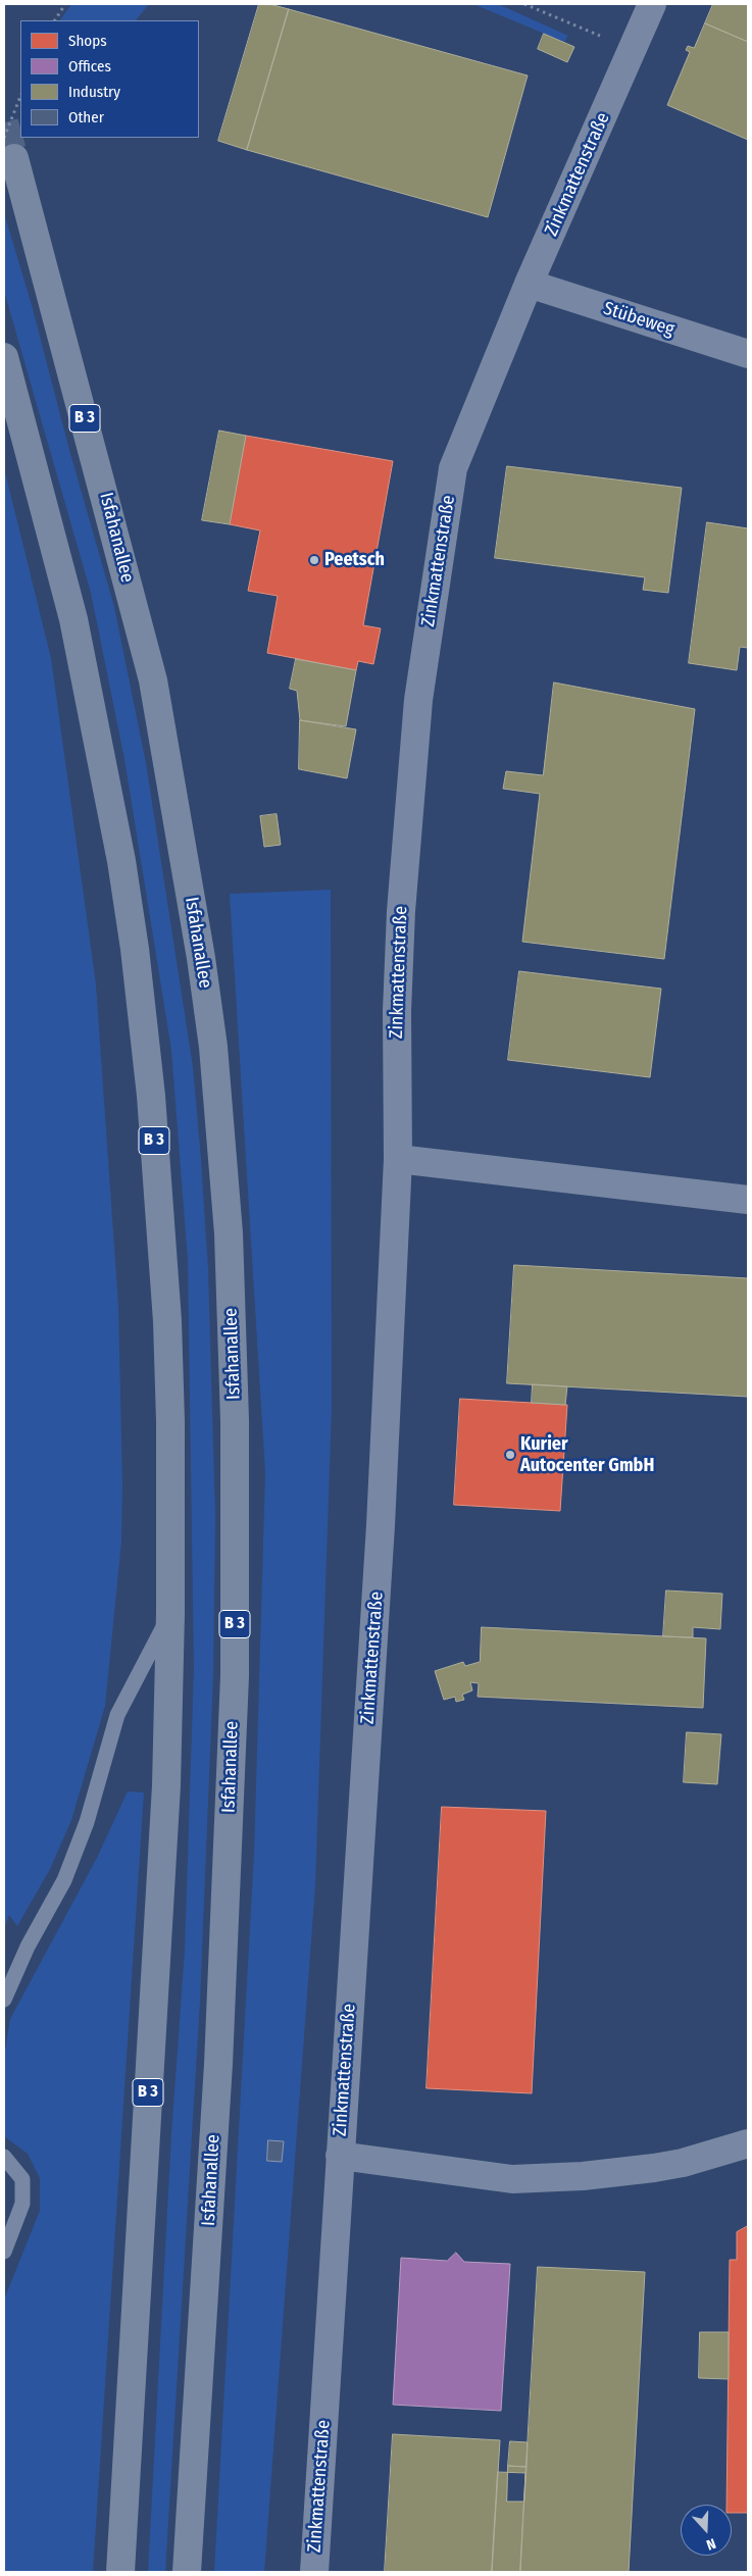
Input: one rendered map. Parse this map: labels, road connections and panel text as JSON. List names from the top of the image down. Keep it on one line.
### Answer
{"streets":{"highway":["B 3","Isfahanallee"],"street":["Zinkmattenstraße","Stübeweg"]},"crossings":[["Zinkmattenstraße","Stübeweg"]],"places":["Peetsch","Kurier Autocenter GmbH"],"legend":["Shops","Offices","Industry","Other"],"north":"bottom"}
